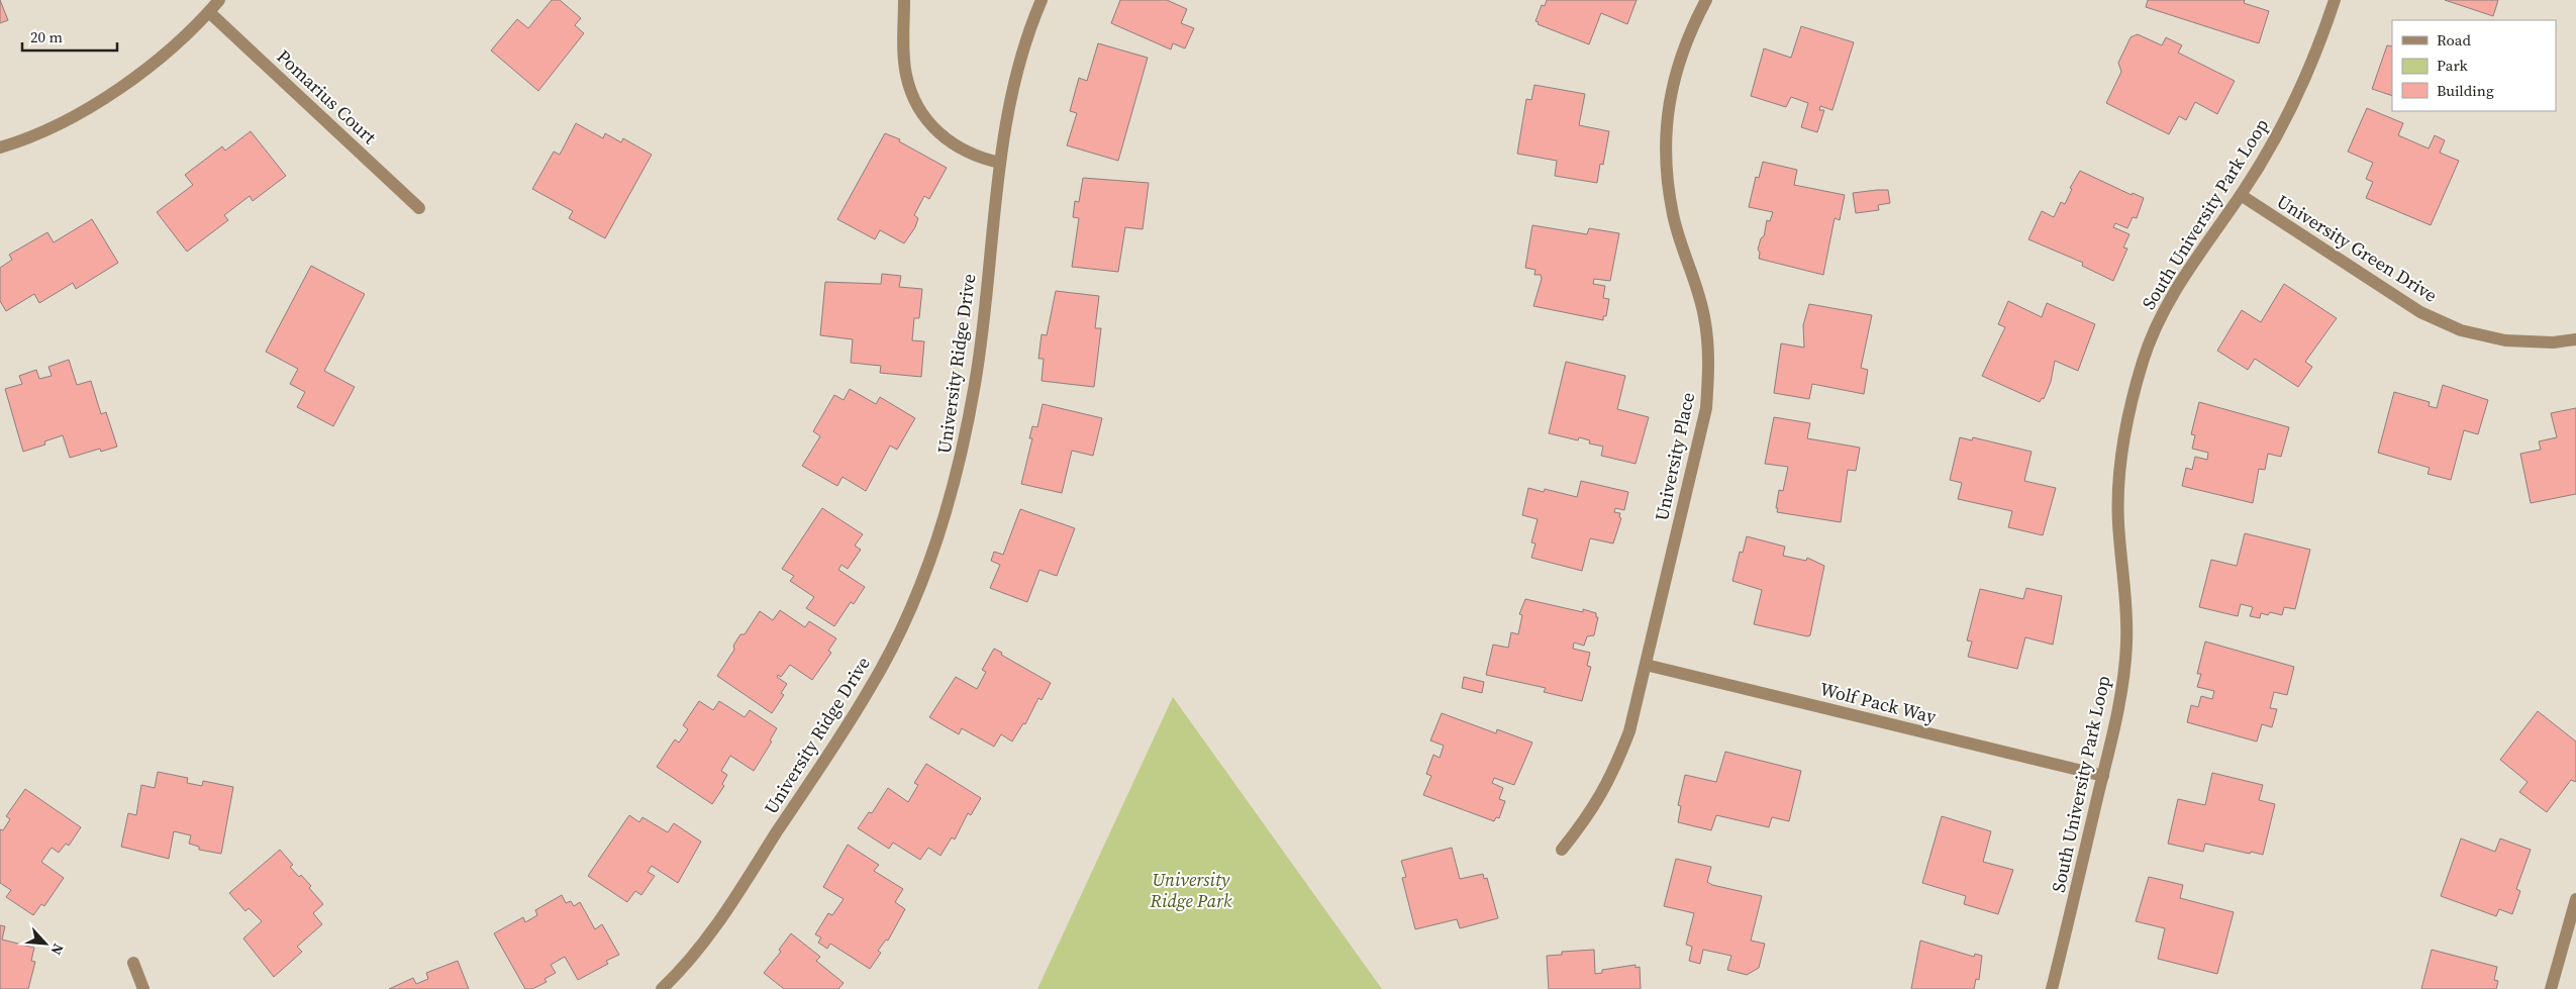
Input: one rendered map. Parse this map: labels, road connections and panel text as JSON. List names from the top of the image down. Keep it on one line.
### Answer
{"streets":{"street":["Pomarius Court","South University Park Loop","University Green Drive","University Ridge Drive","University Place","Wolf Pack Way"]},"crossings":[["South University Park Loop","University Green Drive"],["South University Park Loop","Wolf Pack Way"],["University Place","Wolf Pack Way"]],"parks":["University Ridge Park"],"legend":["Road","Park","Building"],"scale_bar":"20 m","north":"bottom right"}
